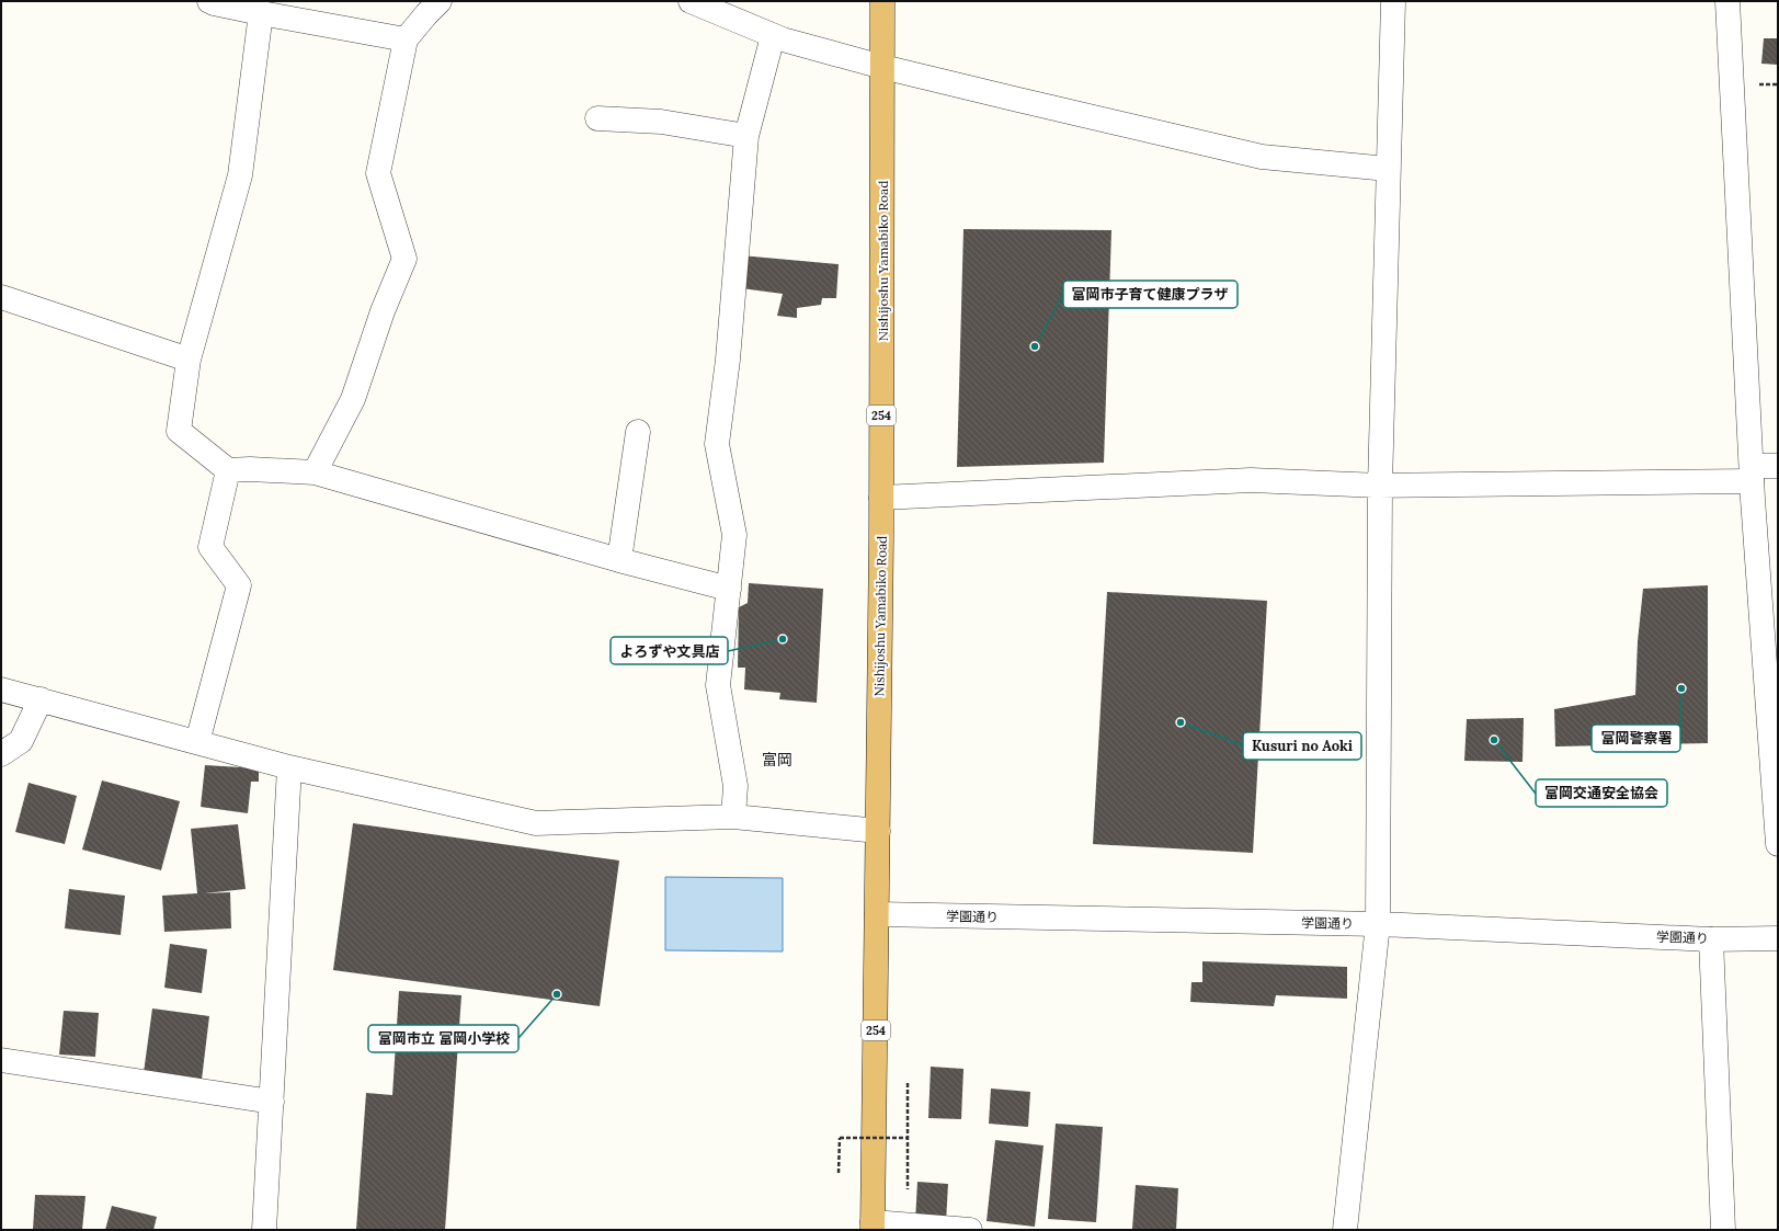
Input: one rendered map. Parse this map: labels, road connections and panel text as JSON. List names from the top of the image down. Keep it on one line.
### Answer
{"streets":{"highway":["Nishijoshu Yamabiko Road","254"],"street":["学園通り"]},"crossings":[["Nishijoshu Yamabiko Road","学園通り"]],"districts":["富岡"],"places":["富岡市子育て健康プラザ","よろずや文具店","富岡警察署","Kusuri no Aoki","富岡交通安全協会","富岡市立 富岡小学校"]}
